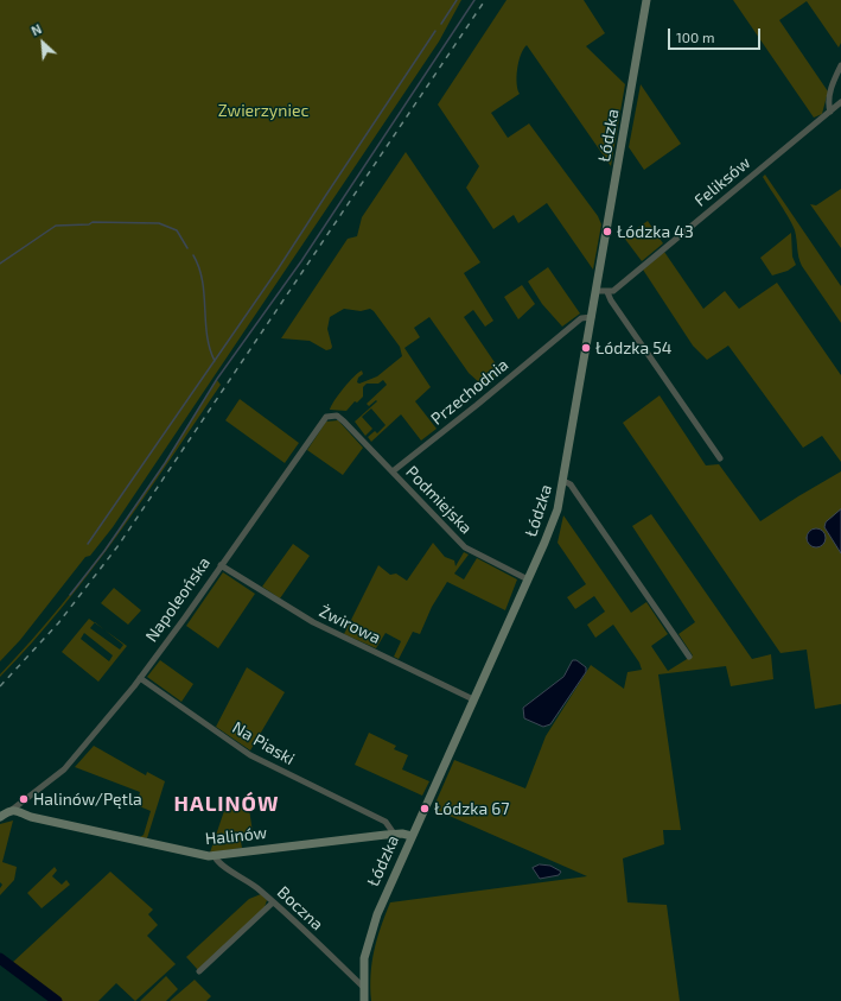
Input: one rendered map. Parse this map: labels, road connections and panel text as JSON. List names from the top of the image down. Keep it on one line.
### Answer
{"streets":{"main road":["Łódzka","Halinów"],"street":["Feliksów","Przechodnia","Podmiejska","Napoleońska","Żwirowa","Na Piaski","Boczna"]},"crossings":[["Łódzka","Przechodnia"],["Łódzka","Podmiejska"],["Łódzka","Żwirowa"],["Łódzka","Halinów"],["Łódzka","Boczna"],["Przechodnia","Podmiejska"],["Podmiejska","Napoleońska"],["Napoleońska","Żwirowa"],["Napoleońska","Na Piaski"],["Napoleońska","Halinów"],["Na Piaski","Halinów"],["Halinów","Boczna"]],"districts":["HALINÓW"],"parks":["Zwierzyniec"],"places":["Łódzka 43","Łódzka 54","Halinów/Pętla","Łódzka 67"],"scale_bar":"100 m","north":"top left"}
